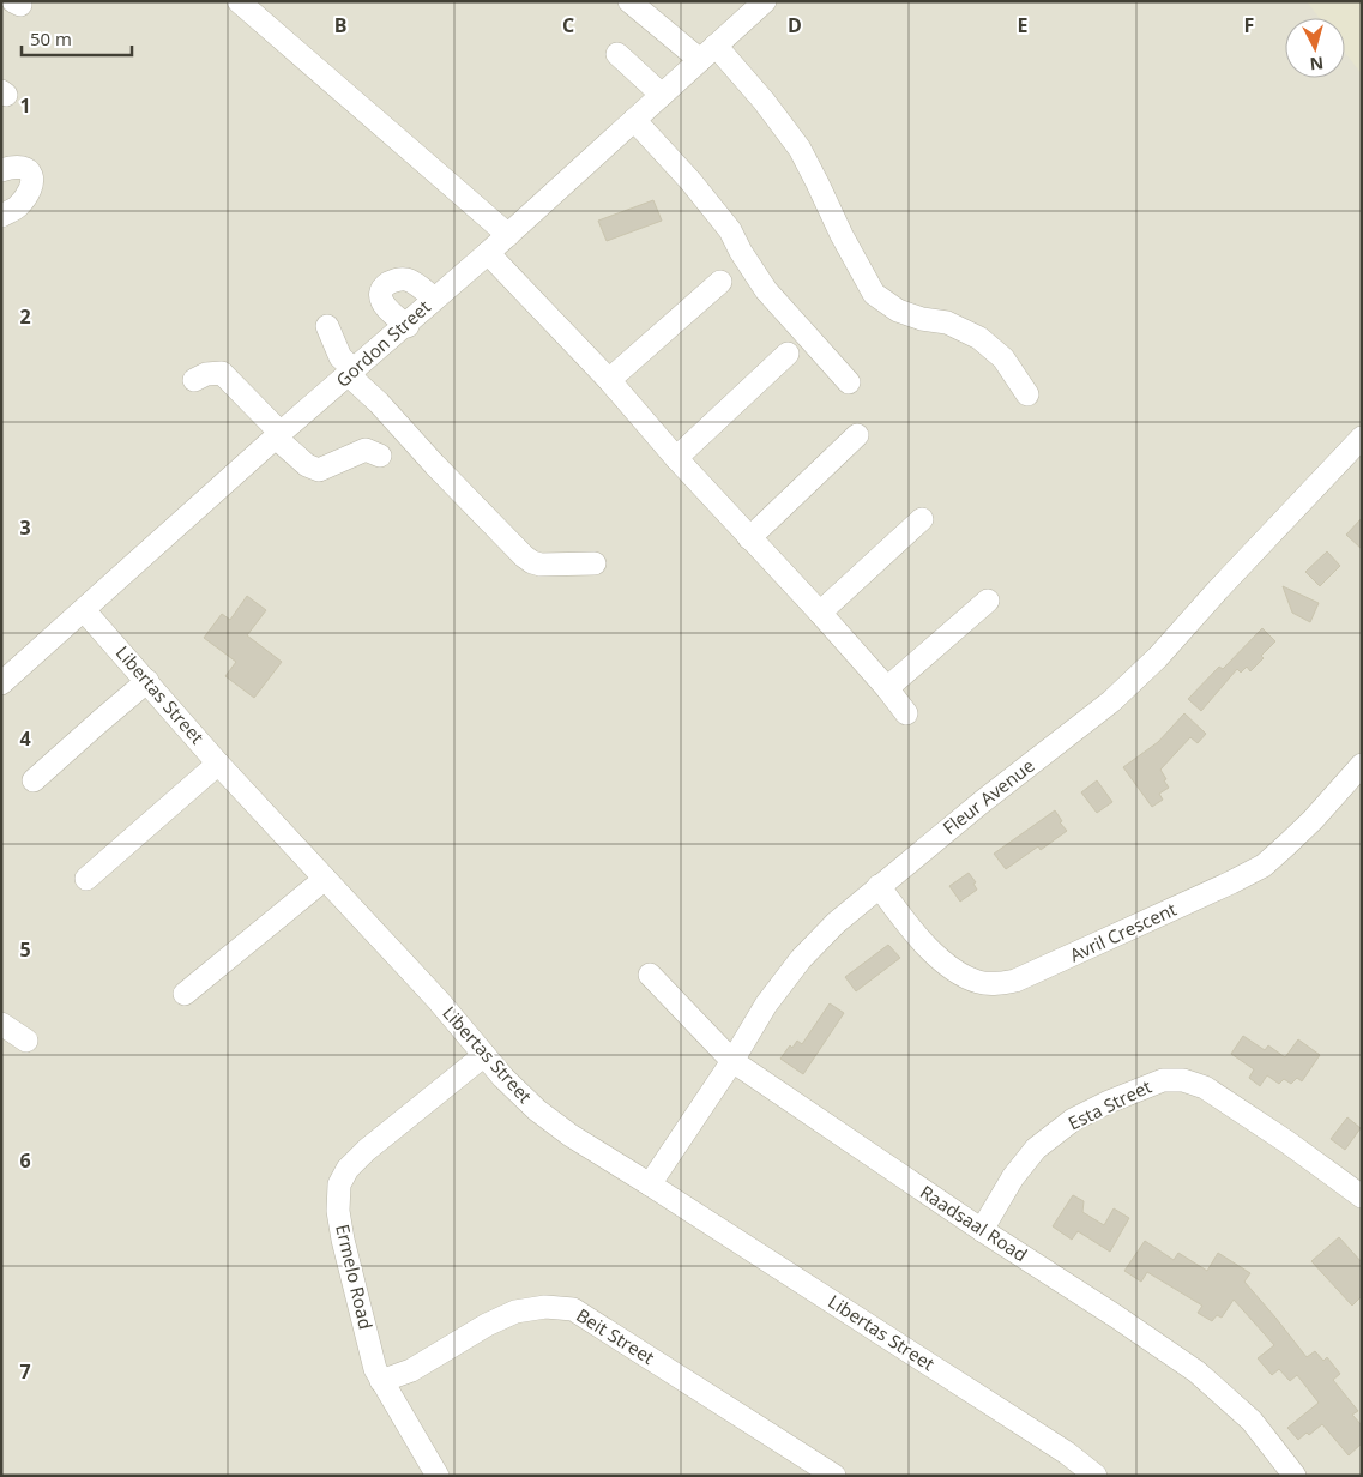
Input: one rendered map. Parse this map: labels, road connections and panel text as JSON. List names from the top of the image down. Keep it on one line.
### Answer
{"streets":{"street":["Gordon Street","Libertas Street","Fleur Avenue","Avril Crescent","Esta Street","Raadsaal Road","Ermelo Road","Beit Street"]},"crossings":[["Gordon Street","Libertas Street"],["Libertas Street","Fleur Avenue"],["Libertas Street","Ermelo Road"],["Fleur Avenue","Avril Crescent"],["Fleur Avenue","Raadsaal Road"],["Esta Street","Raadsaal Road"],["Ermelo Road","Beit Street"]],"scale_bar":"50 m","north":"bottom","grid":{"columns":["B","C","D","E","F"],"rows":["1","2","3","4","5","6","7"]}}
